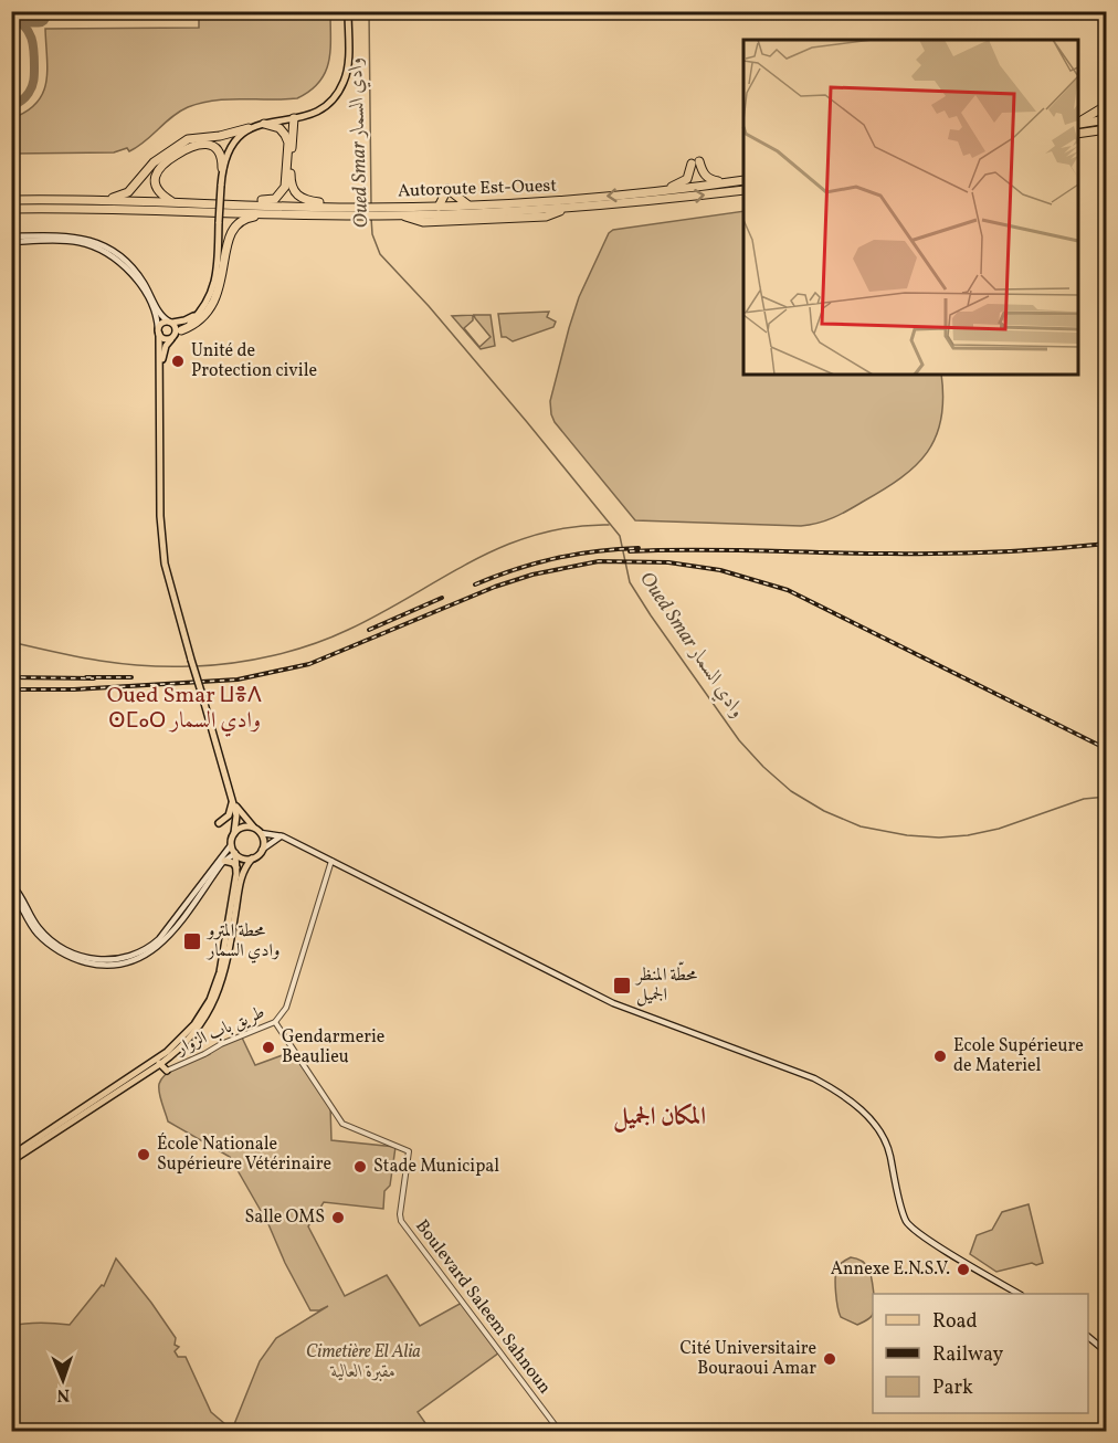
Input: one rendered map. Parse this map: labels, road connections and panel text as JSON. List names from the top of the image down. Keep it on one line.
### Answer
{"streets":{"highway":["Autoroute Est-Ouest"],"street":["طريق باب الزوار","Boulevard Saleem Sahnoun"]},"crossings":[["طريق باب الزوار","Boulevard Saleem Sahnoun"]],"districts":["Oued Smar ⵡⴻⴷ ⵙⵎⴰⵔ وادي السمار","المكان الجميل"],"water":["Oued Smar وادي السمار"],"parks":["Cimetière El Alia مقبرة العالية"],"places":{"other":["Unité de Protection civile","Gendarmerie Beaulieu","Ecole Supérieure de Materiel","École Nationale Supérieure Vétérinaire","Stade Municipal","Salle OMS","Annexe E.N.S.V.","Cité Universitaire Bouraoui Amar"],"transit":["محطة المترو وادي السمار","محطّة المنظر الجميل"]},"legend":["Road","Railway","Park"],"north":"bottom"}
